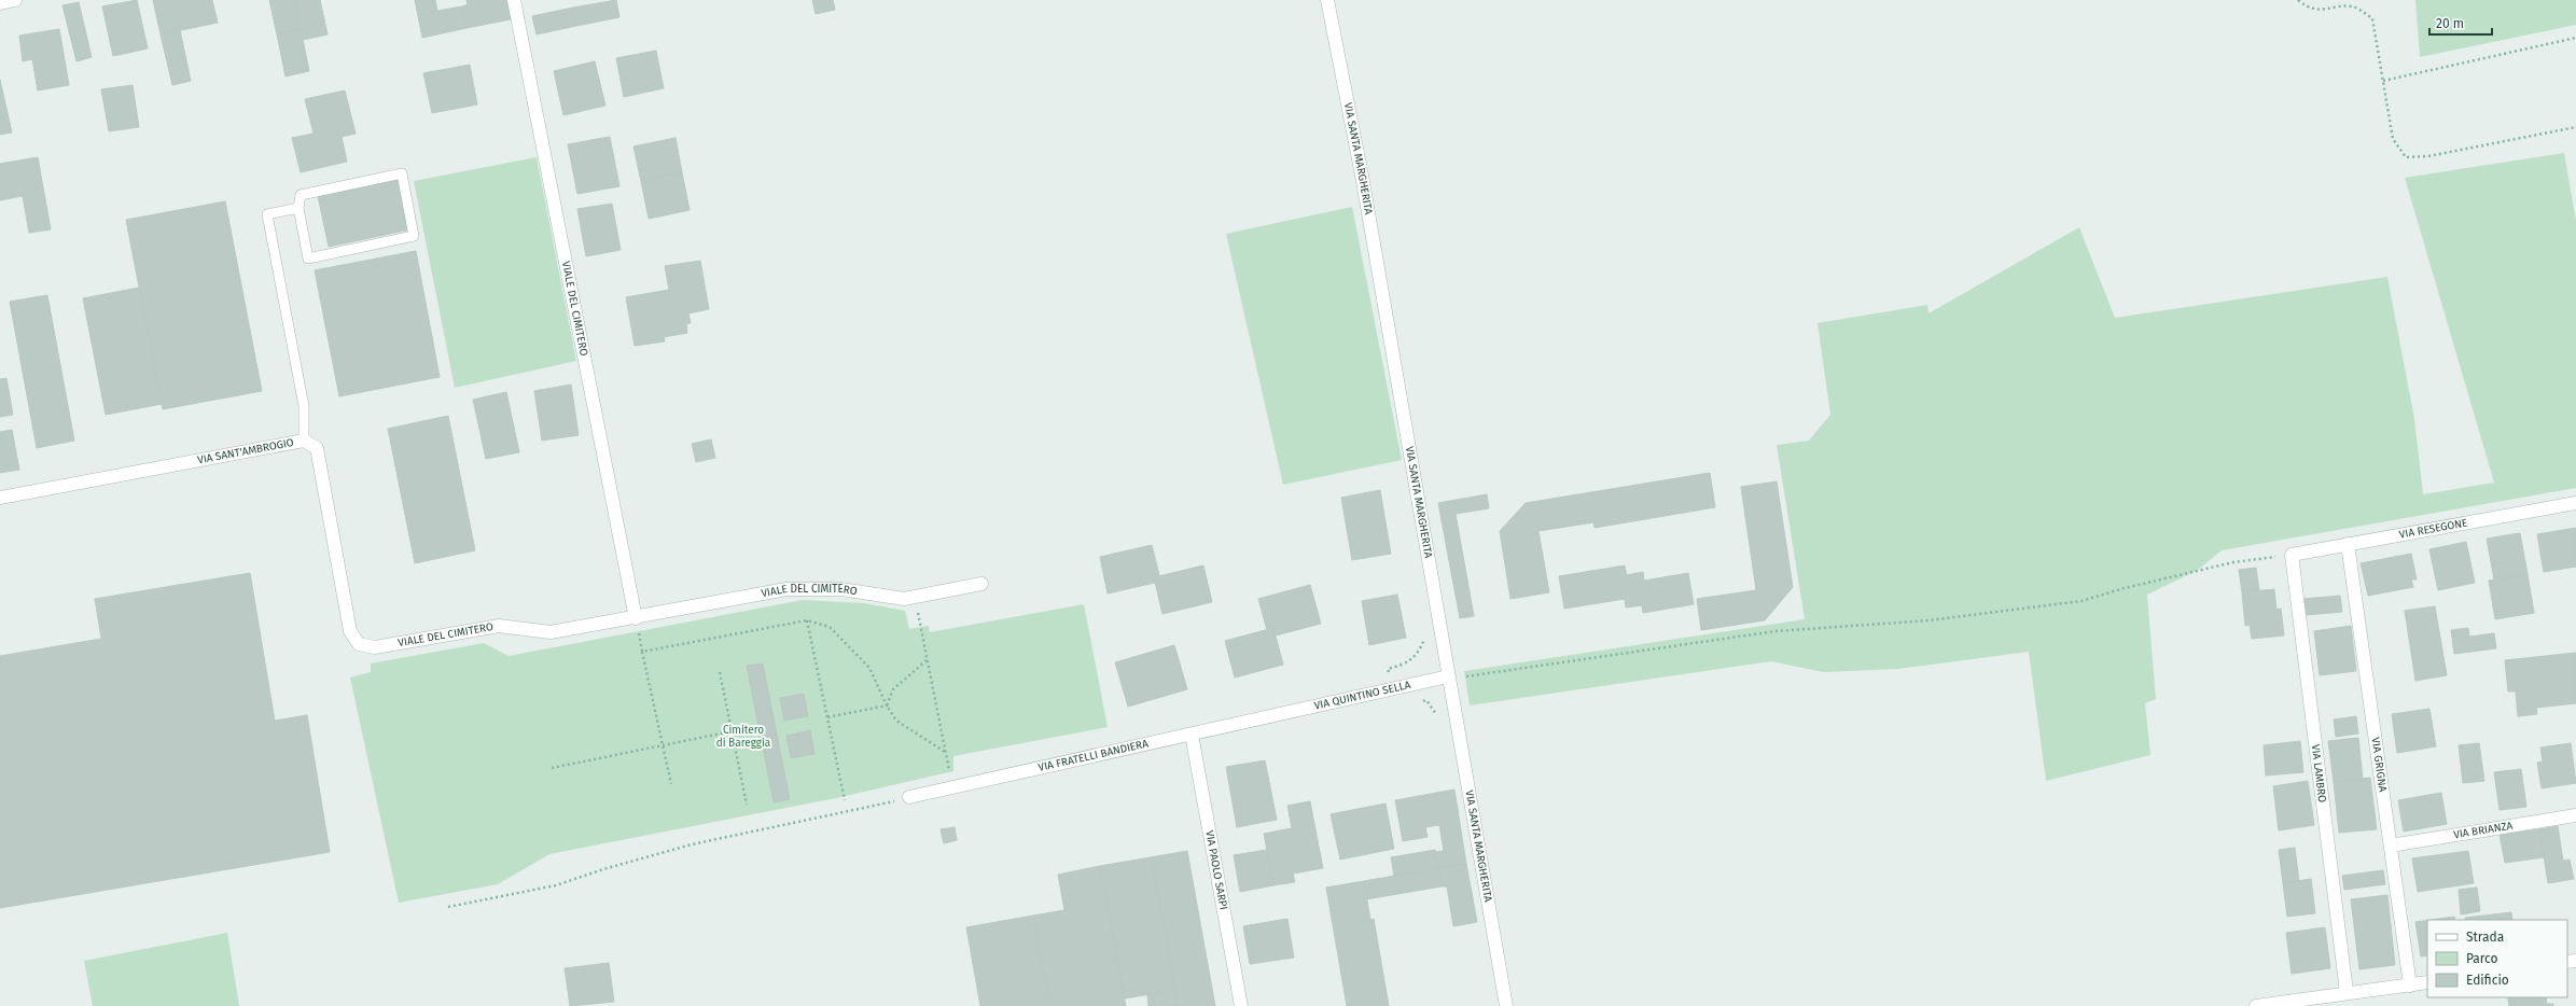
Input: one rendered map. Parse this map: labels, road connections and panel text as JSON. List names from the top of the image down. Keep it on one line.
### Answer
{"streets":{"street":["VIA SANTA MARGHERITA","VIALE DEL CIMITERO","VIA SANT'AMBROGIO","VIA RESEGONE","VIA QUINTINO SELLA","VIA FRATELLI BANDIERA","VIA GRIGNA","VIA LAMBRO","VIA BRIANZA","VIA PAOLO SARPI"]},"crossings":[["VIA SANTA MARGHERITA","VIA QUINTINO SELLA"],["VIALE DEL CIMITERO","VIA SANT'AMBROGIO"],["VIA RESEGONE","VIA GRIGNA"],["VIA RESEGONE","VIA LAMBRO"],["VIA QUINTINO SELLA","VIA FRATELLI BANDIERA"],["VIA FRATELLI BANDIERA","VIA PAOLO SARPI"],["VIA GRIGNA","VIA BRIANZA"]],"parks":["Cimitero di Bareggia"],"legend":["Strada","Parco","Edificio"],"scale_bar":"20 m"}
